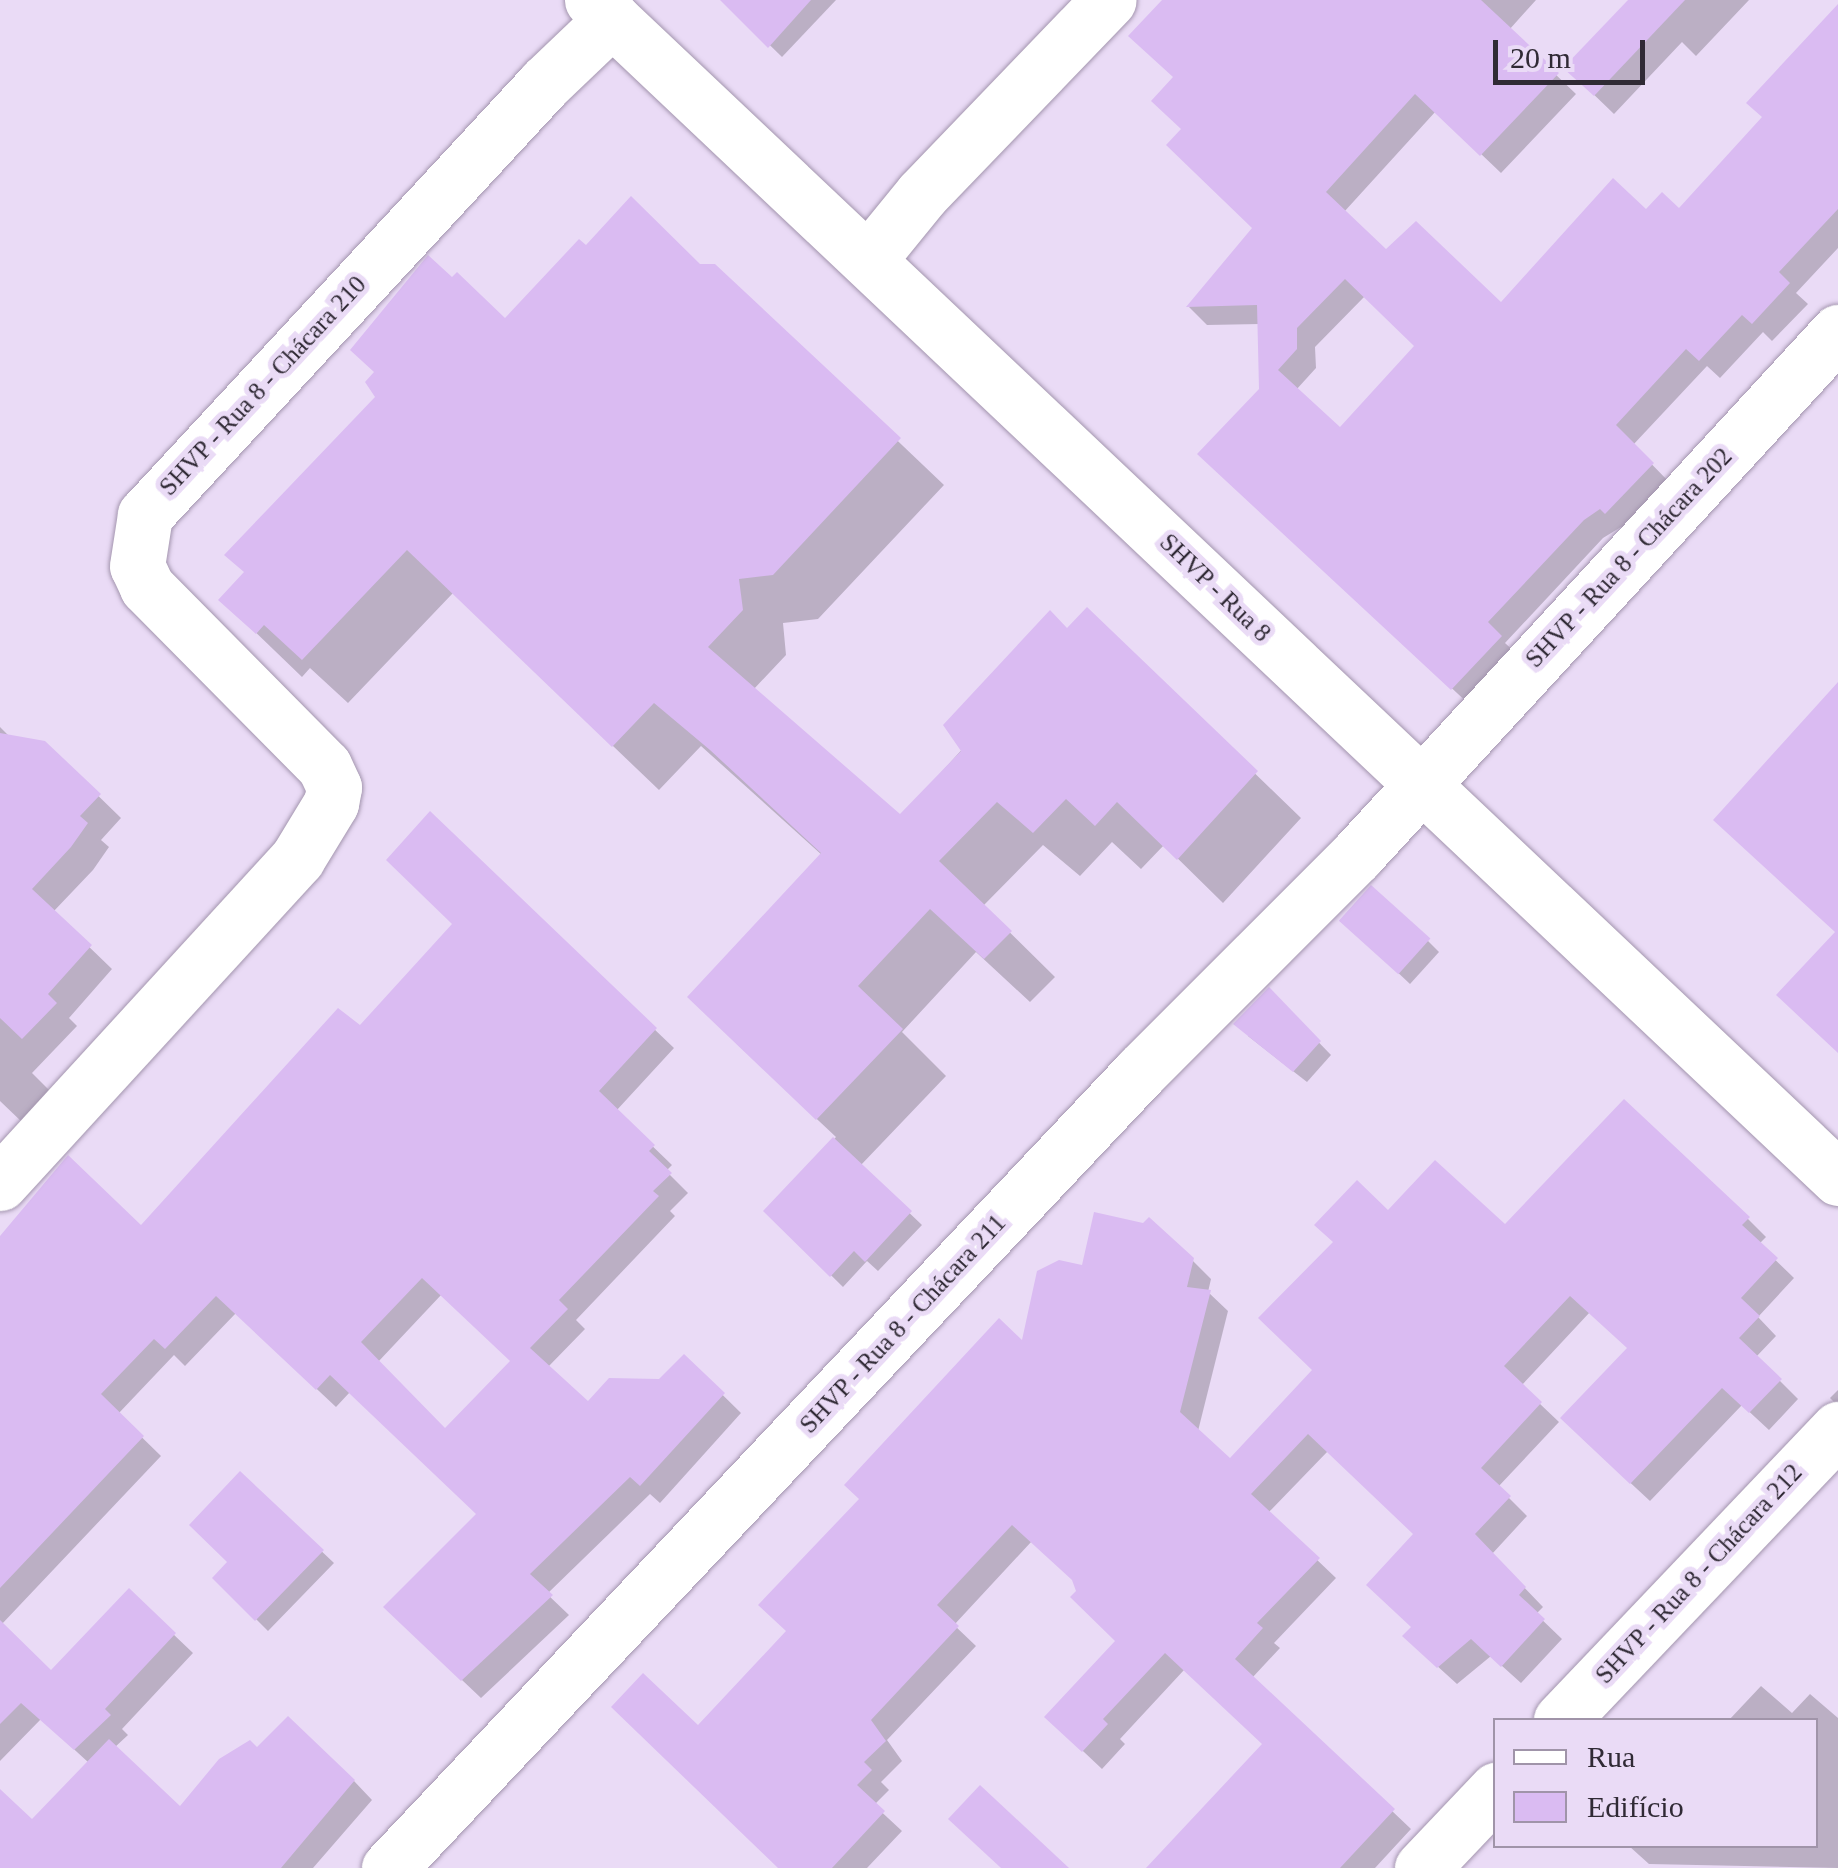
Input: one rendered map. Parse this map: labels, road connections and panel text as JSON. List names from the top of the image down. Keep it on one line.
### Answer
{"streets":{"street":["SHVP - Rua 8 - Chácara 210","SHVP - Rua 8 - Chácara 202","SHVP - Rua 8","SHVP - Rua 8 - Chácara 211","SHVP - Rua 8 - Chácara 212"]},"crossings":[["SHVP - Rua 8 - Chácara 210","SHVP - Rua 8"],["SHVP - Rua 8 - Chácara 202","SHVP - Rua 8"],["SHVP - Rua 8 - Chácara 202","SHVP - Rua 8 - Chácara 211"],["SHVP - Rua 8","SHVP - Rua 8 - Chácara 211"]],"legend":["Rua","Edifício"],"scale_bar":"20 m"}
